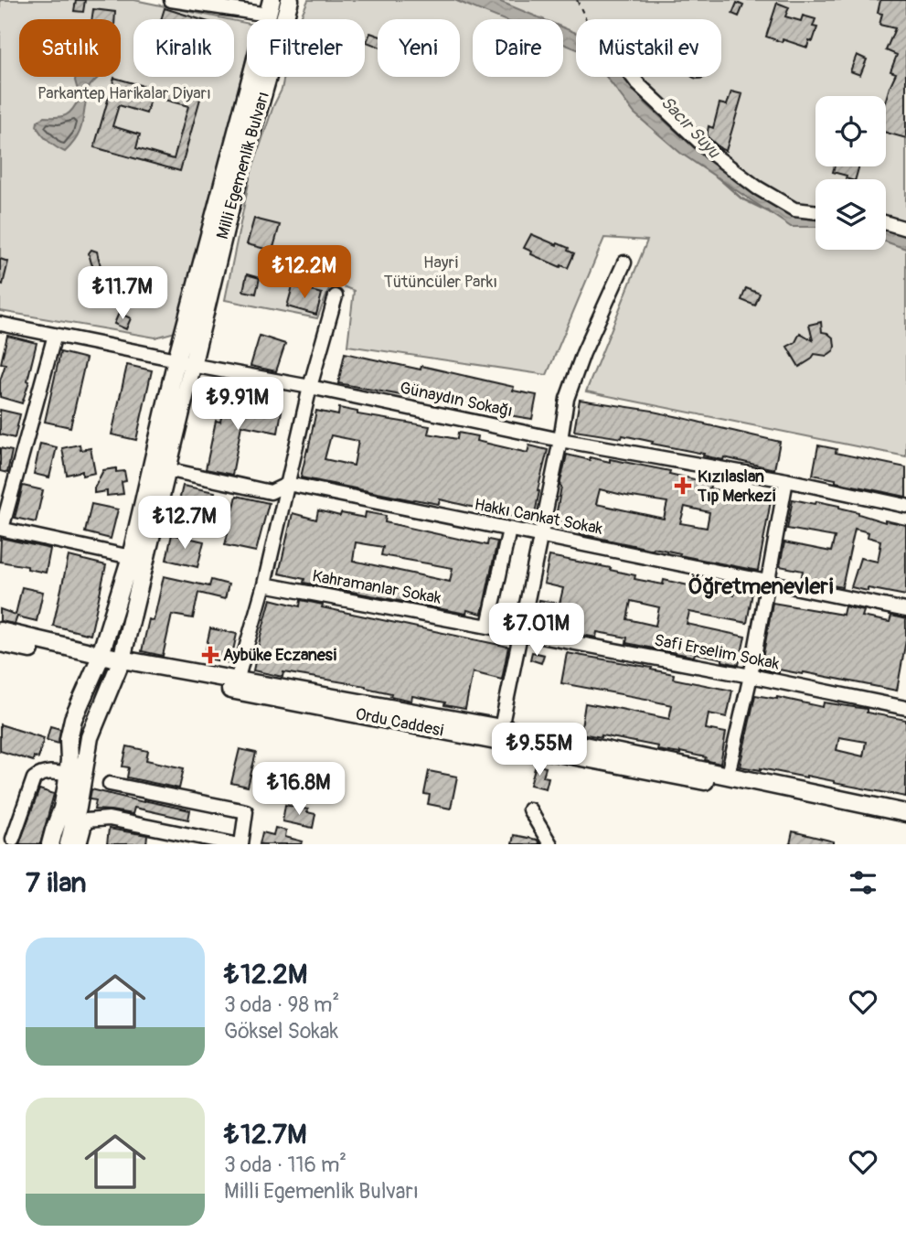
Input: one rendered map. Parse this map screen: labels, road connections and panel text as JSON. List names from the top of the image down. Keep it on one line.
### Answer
{"streets":{"main road":["Milli Egemenlik Bulvarı","Ordu Caddesi"],"street":["Günaydın Sokağı","Hakkı Cankat Sokak","Kahramanlar Sokak","Safi Erselim Sokak"]},"crossings":[["Milli Egemenlik Bulvarı","Günaydın Sokağı"],["Milli Egemenlik Bulvarı","Hakkı Cankat Sokak"],["Milli Egemenlik Bulvarı","Ordu Caddesi"],["Kahramanlar Sokak","Safi Erselim Sokak"]],"districts":["Öğretmenevleri"],"water":["Sacır Suyu"],"parks":["Parkantep Harikalar Diyarı","Hayri Tütüncüler Parkı"],"places":{"health":["Kızılaslan Tıp Merkezi","Aybüke Eczanesi"]},"page":{"chip":["Satılık","Kiralık","Filtreler","Yeni","Daire","Müstakil ev"],"price":["₺12.2M","₺11.7M","₺9.91M","₺12.7M","₺7.01M","₺9.55M","₺16.8M"],"heading":"7 ilan","list":[{"name":"₺12.2M","note":"3 oda · 98 m² · Göksel Sokak"},{"name":"₺12.7M","note":"3 oda · 116 m² · Milli Egemenlik Bulvarı"}]}}
